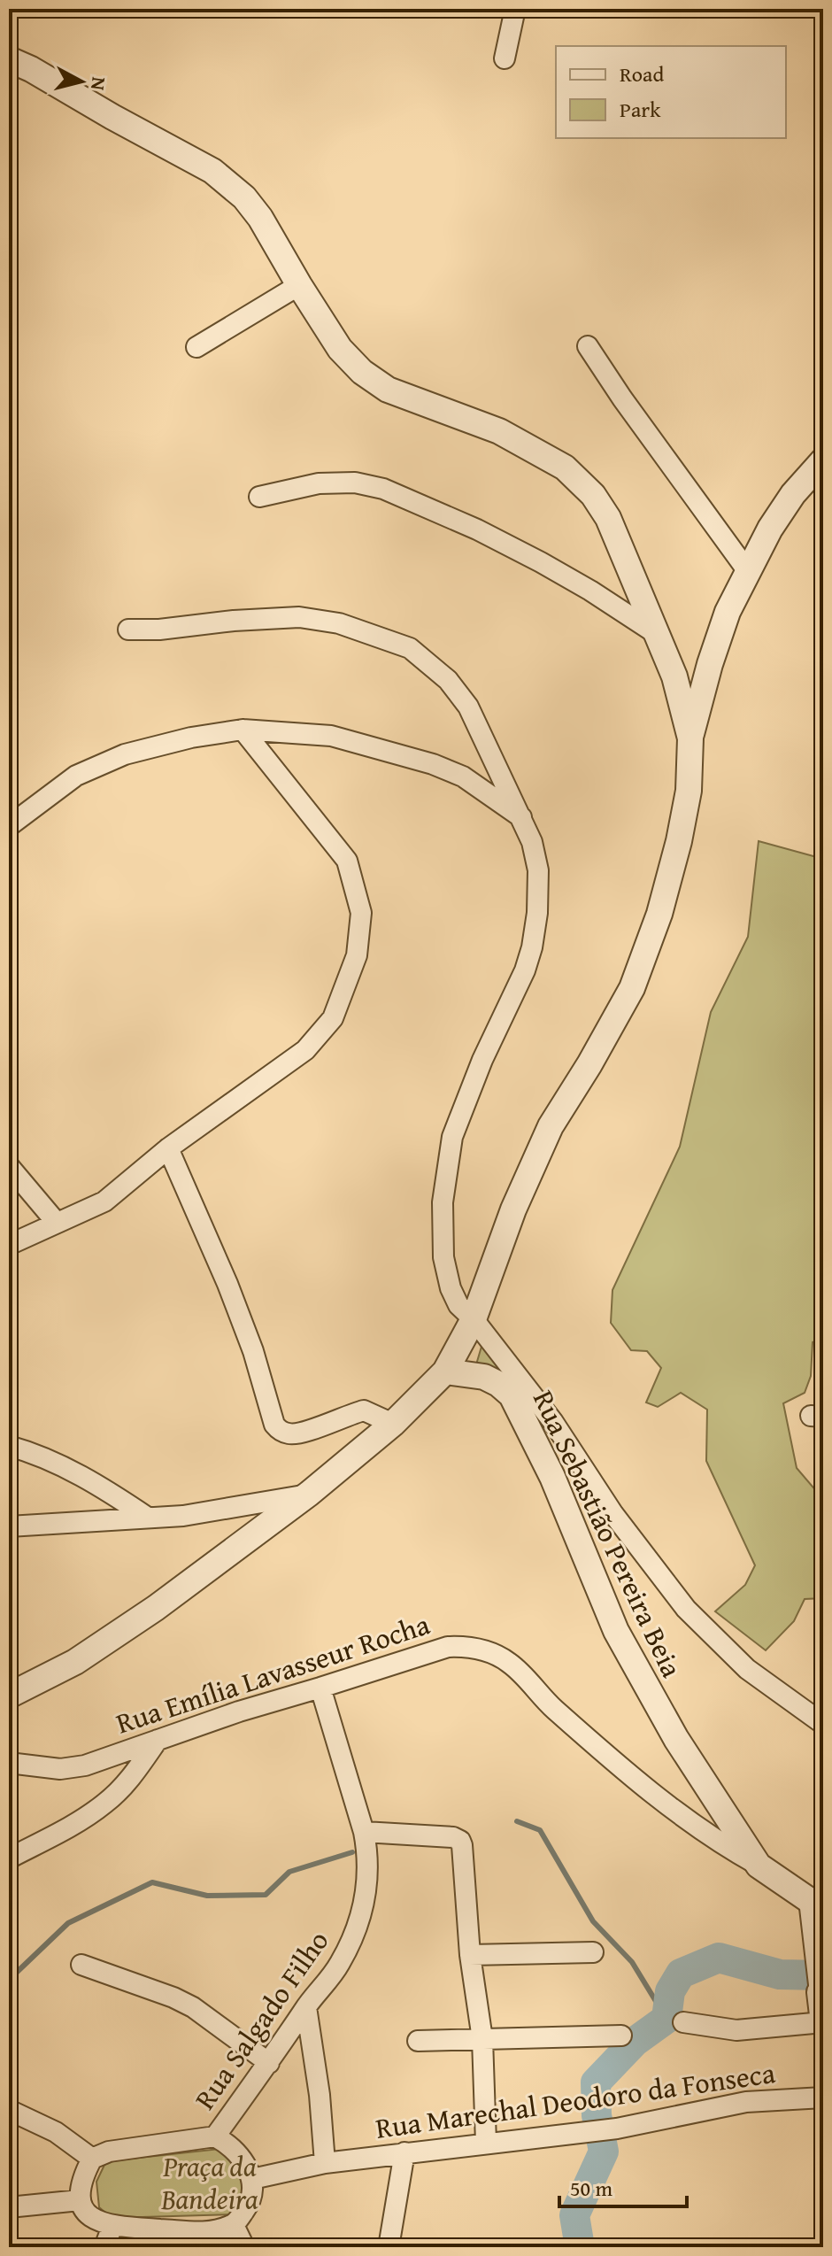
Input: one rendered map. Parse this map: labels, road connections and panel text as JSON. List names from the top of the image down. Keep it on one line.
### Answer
{"streets":{"street":["Rua Sebastião Pereira Beia","Rua Emília Lavasseur Rocha","Rua Salgado Filho","Rua Marechal Deodoro da Fonseca"]},"crossings":[["Rua Sebastião Pereira Beia","Rua Emília Lavasseur Rocha"],["Rua Emília Lavasseur Rocha","Rua Salgado Filho"]],"parks":["Praça da Bandeira"],"legend":["Road","Park"],"scale_bar":"50 m","north":"right"}
